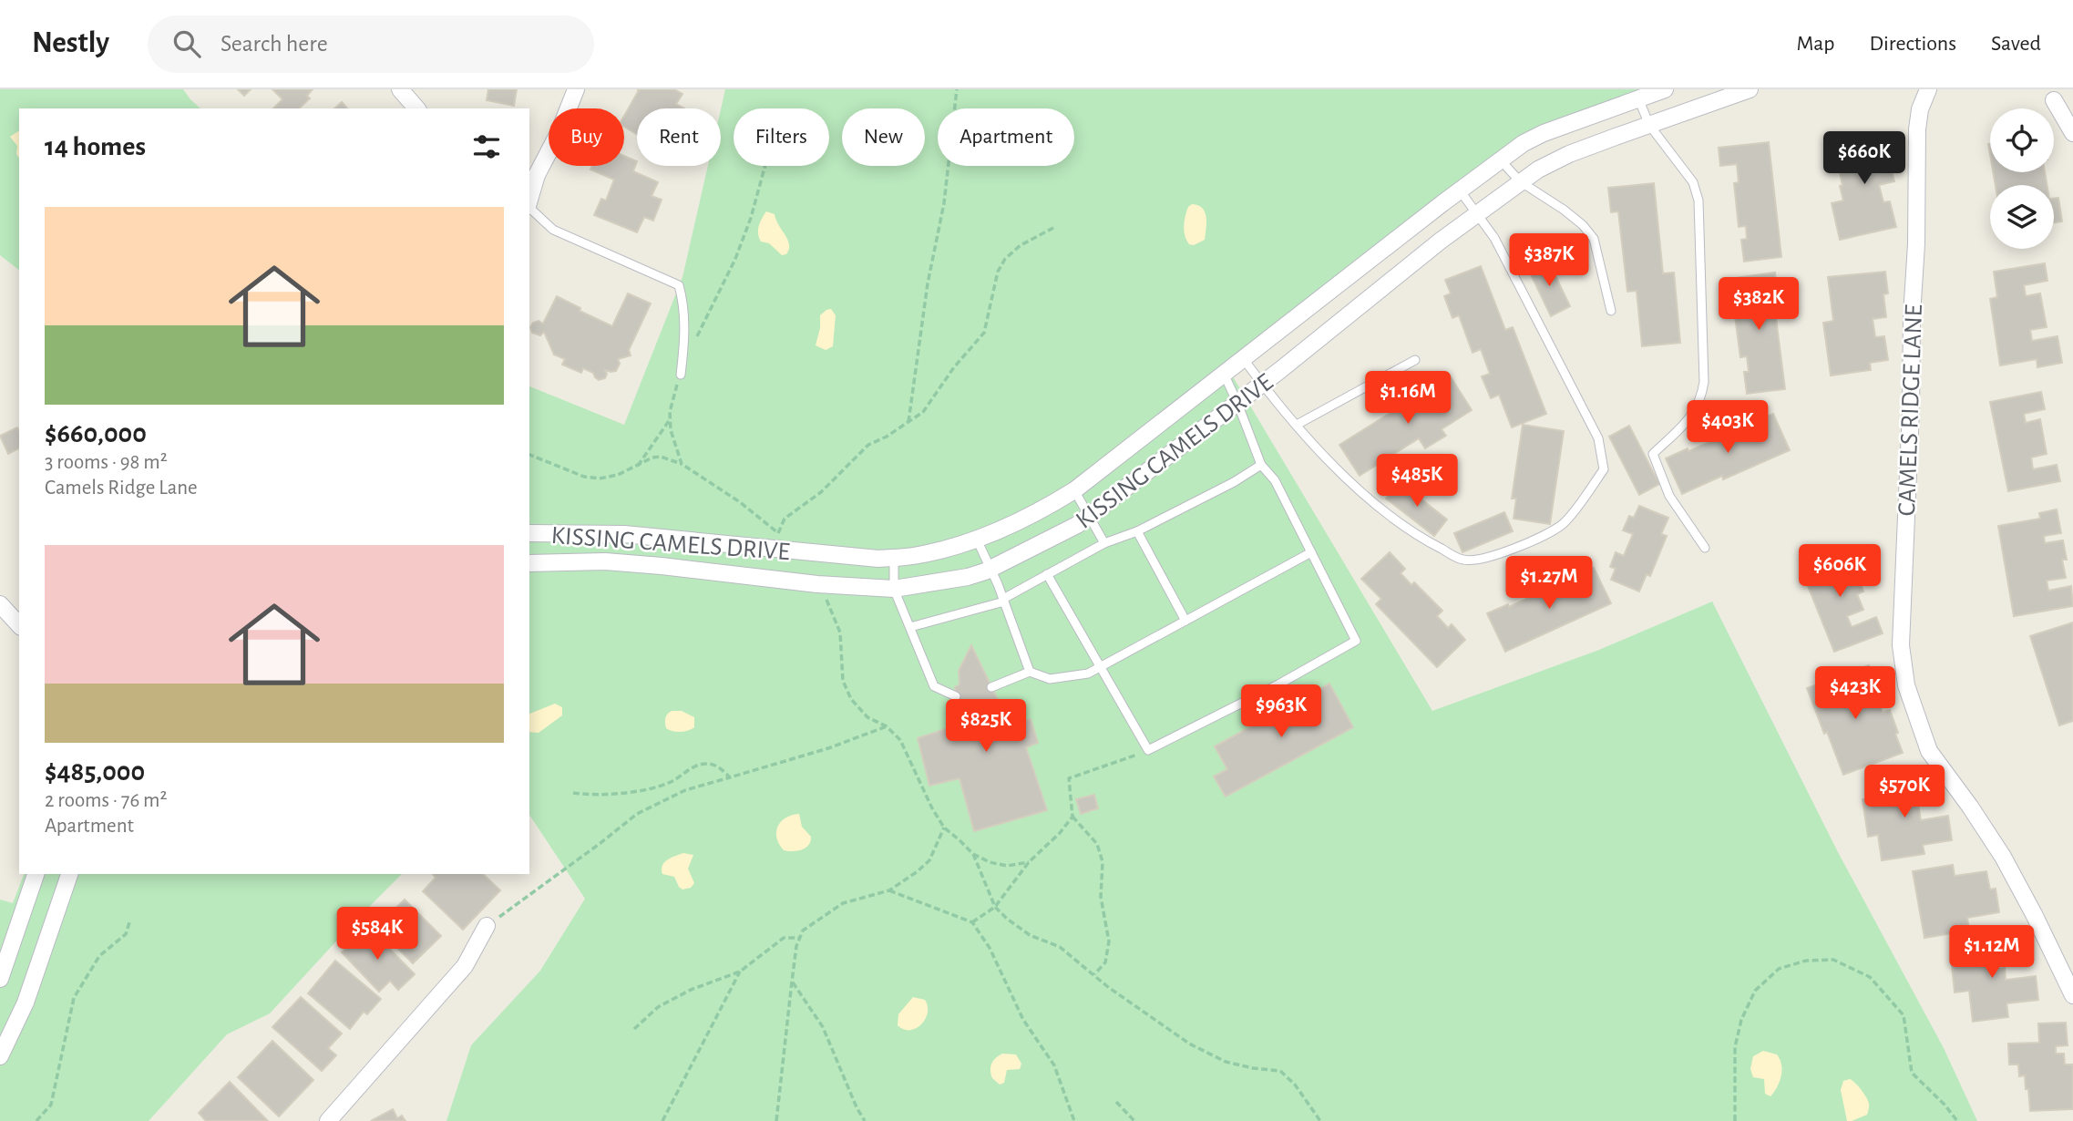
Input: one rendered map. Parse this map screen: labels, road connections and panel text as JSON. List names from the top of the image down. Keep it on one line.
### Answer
{"streets":{"street":["CAMELS RIDGE LANE","KISSING CAMELS DRIVE"]},"page":{"header":"Nestly","search":"Search here","nav":["Map","Directions","Saved"],"chip":["Buy","Rent","Filters","New","Apartment"],"heading":"14 homes","price":["$660K","$387K","$382K","$1.16M","$403K","$485K","$606K","$1.27M","$423K","$963K","$825K","$570K","$584K","$1.12M"],"list":[{"name":"$660,000","note":"3 rooms · 98 m² · Camels Ridge Lane"},{"name":"$485,000","note":"2 rooms · 76 m² · Apartment"}]}}
